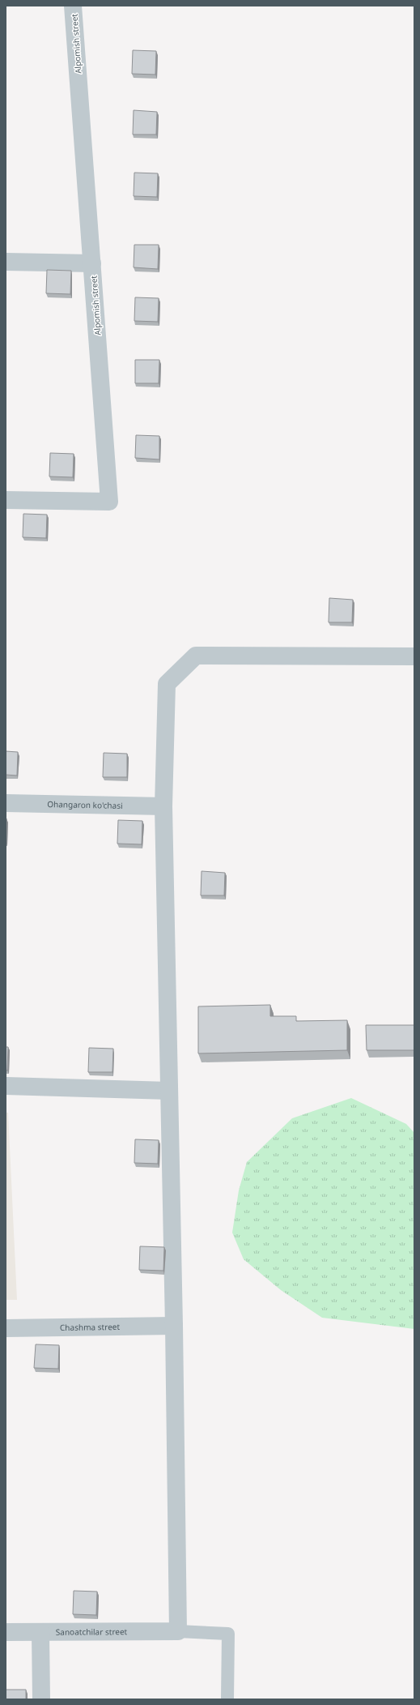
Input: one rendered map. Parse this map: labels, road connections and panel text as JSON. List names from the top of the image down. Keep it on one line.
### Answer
{"streets":{"street":["Alpomish street","Ohangaron ko'chasi","Chashma street","Sanoatchilar street"]}}
